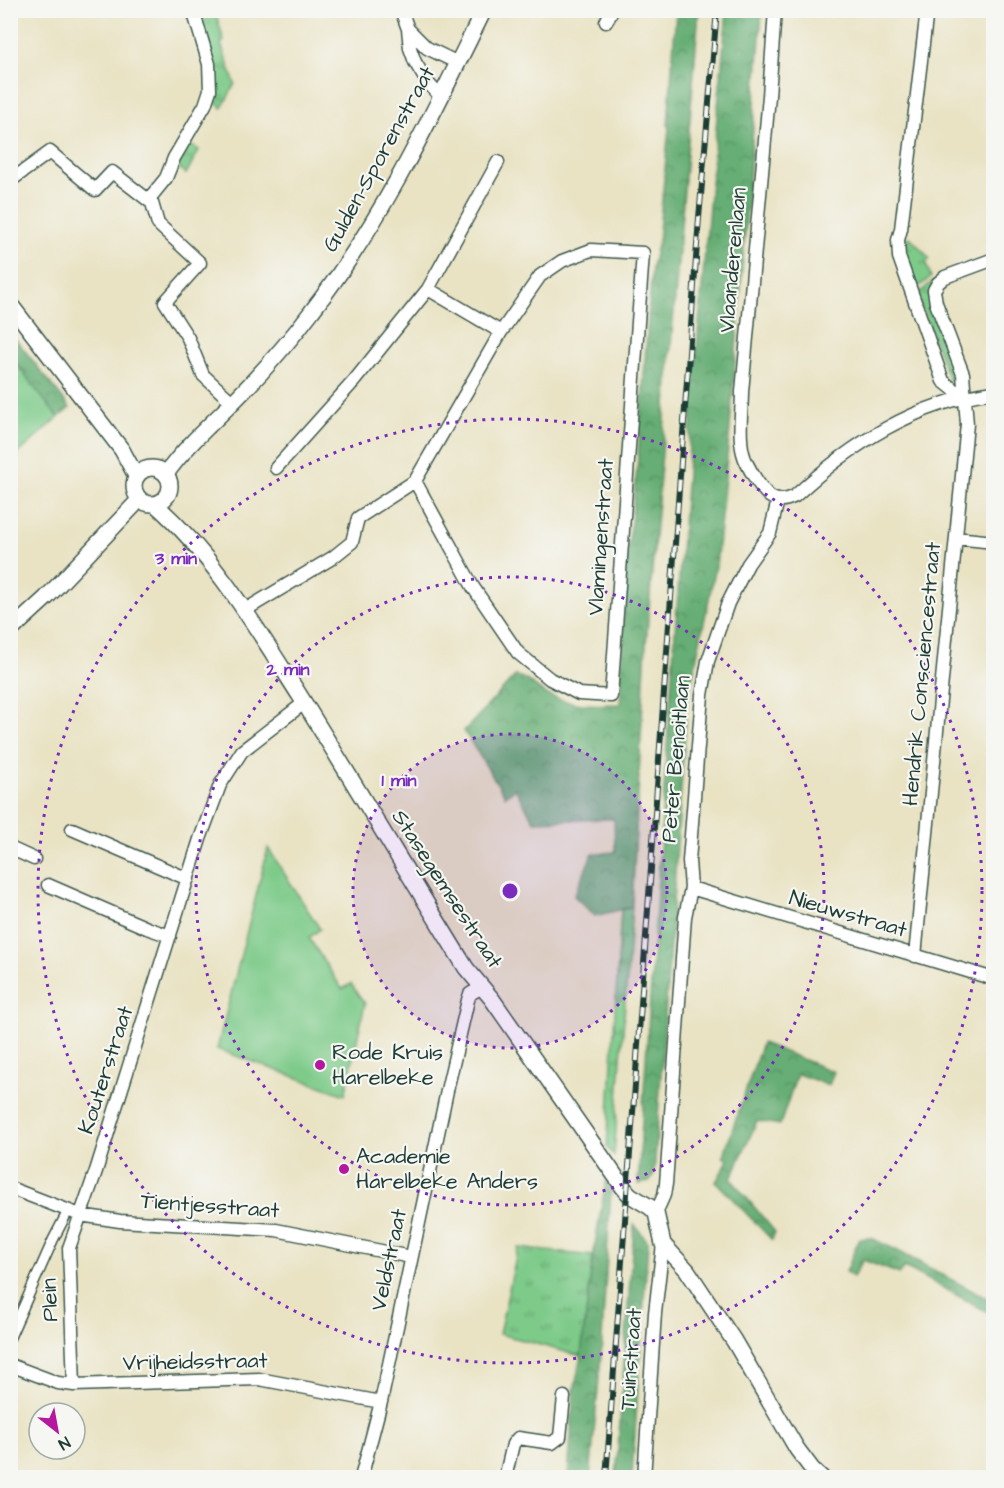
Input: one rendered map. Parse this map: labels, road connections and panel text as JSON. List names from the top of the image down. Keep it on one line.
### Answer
{"streets":{"street":["Gulden-Sporenstraat","Vlaanderenlaan","Vlamingenstraat","Hendrik Consciencestraat","Peter Benoitlaan","Stasegemsestraat","Nieuwstraat","Kouterstraat","Tientjesstraat","Veldstraat","Plein","Tuinstraat","Vrijheidsstraat"]},"crossings":[["Vlaanderenlaan","Peter Benoitlaan"],["Vlamingenstraat","Stasegemsestraat"],["Hendrik Consciencestraat","Nieuwstraat"],["Peter Benoitlaan","Stasegemsestraat"],["Peter Benoitlaan","Nieuwstraat"],["Stasegemsestraat","Kouterstraat"],["Stasegemsestraat","Veldstraat"],["Kouterstraat","Tientjesstraat"],["Kouterstraat","Plein"],["Tientjesstraat","Veldstraat"],["Tientjesstraat","Plein"],["Veldstraat","Vrijheidsstraat"],["Plein","Vrijheidsstraat"]],"places":["Rode Kruis Harelbeke","Academie Harelbeke Anders"],"north":"bottom right","rings":["3 min","2 min","1 min"]}
